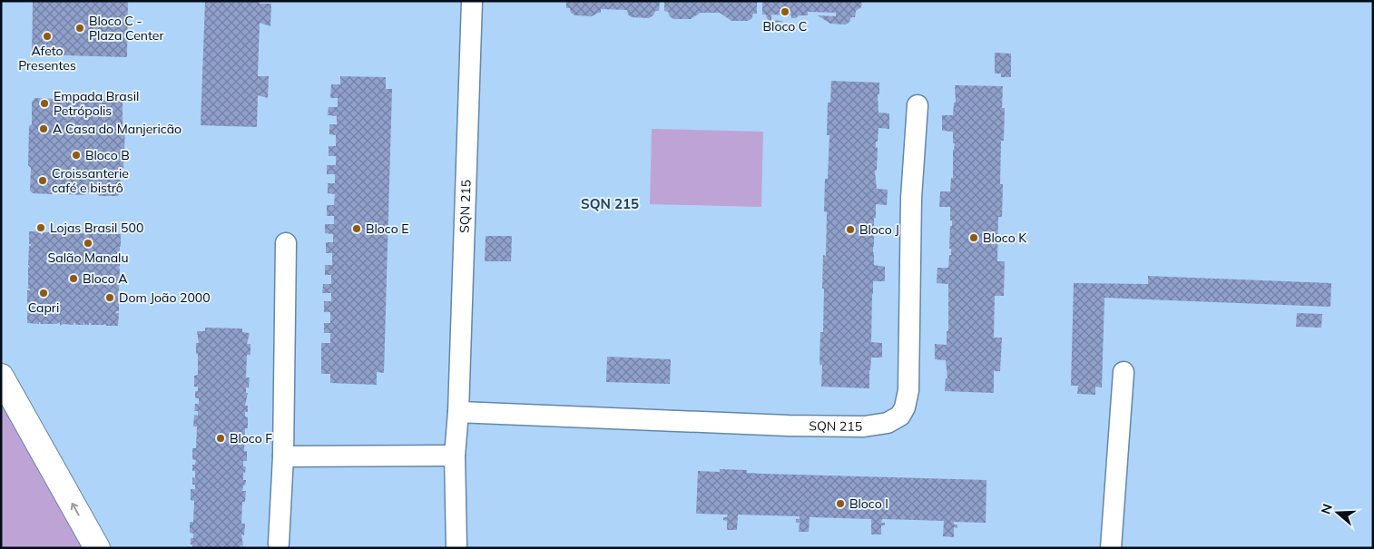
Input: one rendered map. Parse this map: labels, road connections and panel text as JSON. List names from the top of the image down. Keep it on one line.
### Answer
{"streets":{"street":["SQN 215"]},"districts":["SQN 215"],"places":["Bloco C","Bloco C - Plaza Center","Afeto Presentes","Empada Brasil Petrópolis","A Casa do Manjericão","Bloco B","Croissanterie café e bistrô","Lojas Brasil 500","Bloco E","Bloco J","Bloco K","Salão Manalu","Bloco A","Capri","Dom João 2000","Bloco F","Bloco I"],"north":"left"}
